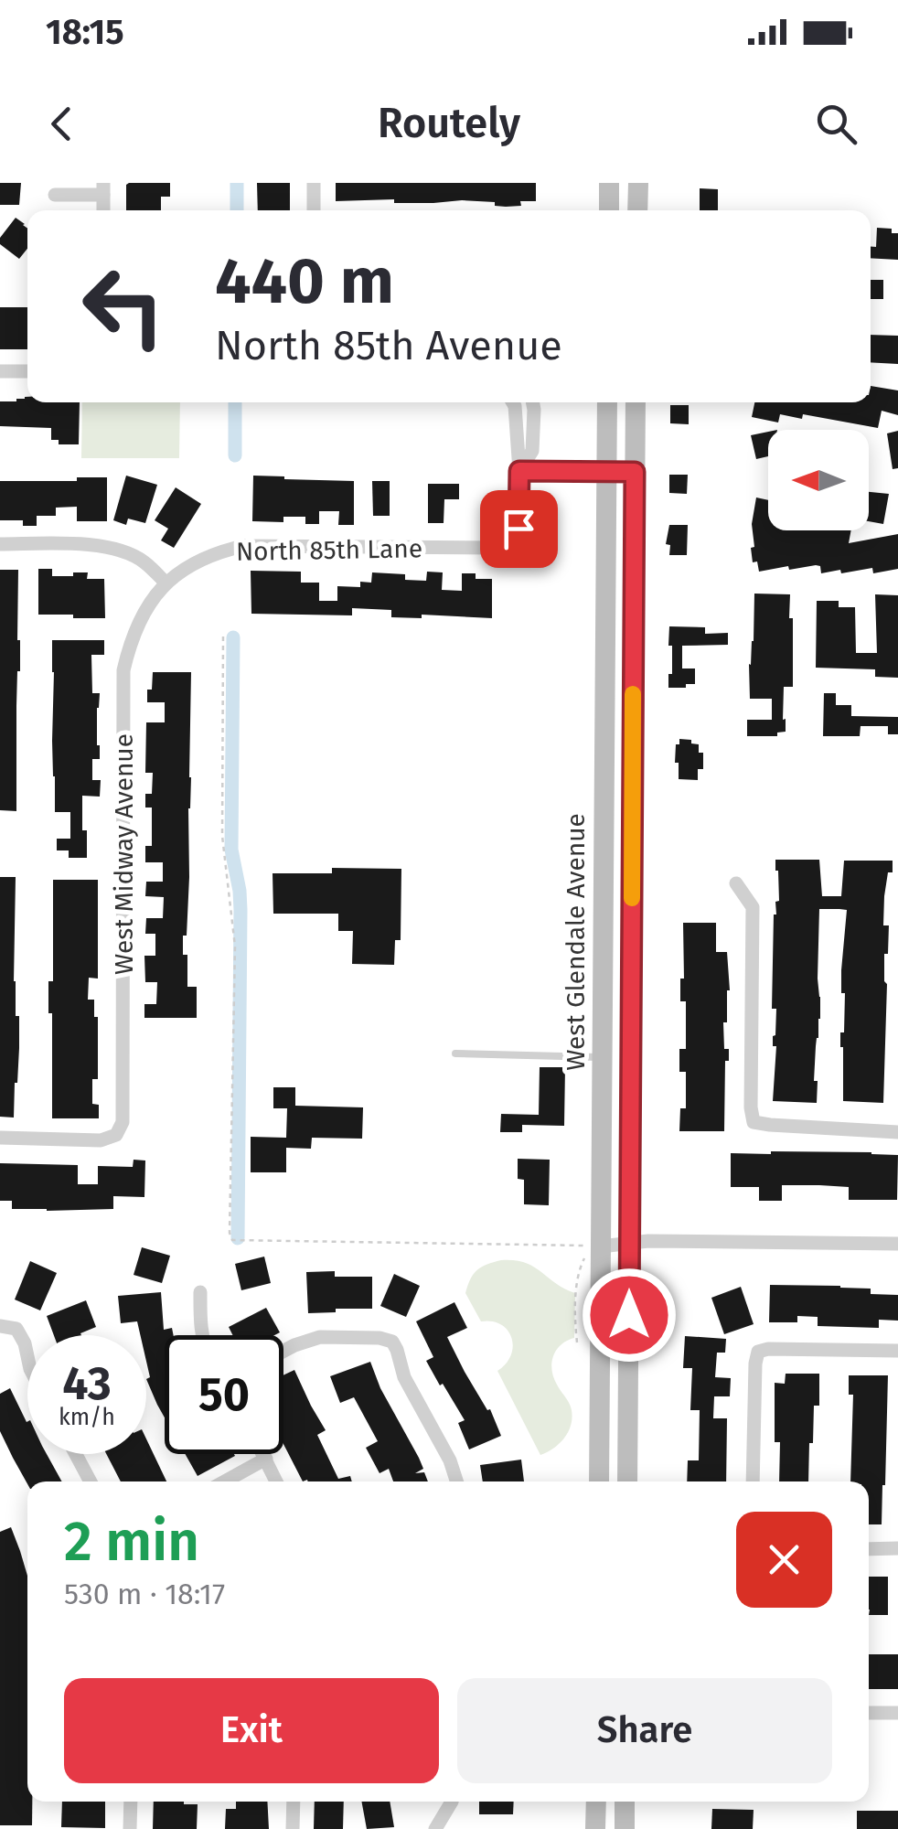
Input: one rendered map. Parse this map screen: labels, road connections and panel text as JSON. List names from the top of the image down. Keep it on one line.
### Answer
{"streets":{"main road":["West Glendale Avenue"],"street":["North 85th Lane","West Midway Avenue"]},"crossings":[["North 85th Lane","West Midway Avenue"]],"north":"left","page":{"status":"18:15","header":"Routely","turn":["440 m","North 85th Avenue"],"speed":"43 km/h","limit":"50","heading":["2 min","530 m · 18:17"],"buttons":["Exit","Share"]}}
